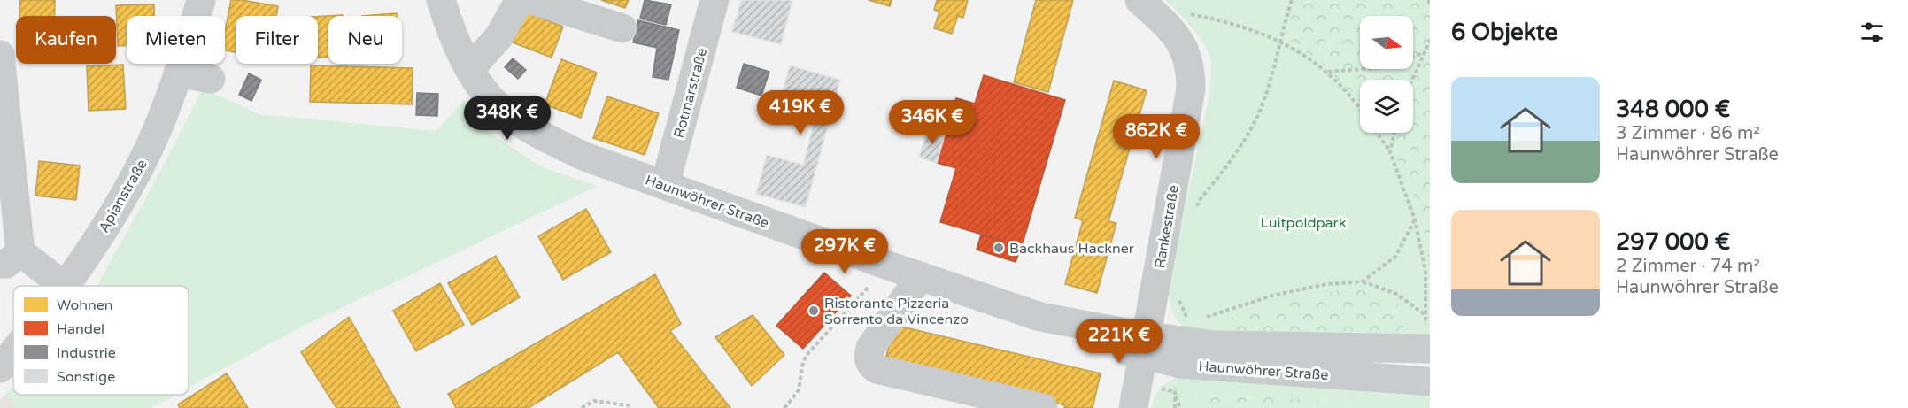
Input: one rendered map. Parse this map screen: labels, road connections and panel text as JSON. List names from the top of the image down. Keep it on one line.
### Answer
{"streets":{"street":["Rotmarstraße","Apianstraße","Haunwöhrer Straße","Rankestraße"]},"crossings":[["Rotmarstraße","Haunwöhrer Straße"],["Haunwöhrer Straße","Rankestraße"]],"parks":["Luitpoldpark"],"places":["Backhaus Hackner","Ristorante Pizzeria Sorrento da Vincenzo"],"legend":["Wohnen","Handel","Industrie","Sonstige"],"north":"right","page":{"heading":"6 Objekte","chip":["Kaufen","Mieten","Filter","Neu"],"list":[{"name":"348 000 €","note":"3 Zimmer · 86 m² · Haunwöhrer Straße"},{"name":"297 000 €","note":"2 Zimmer · 74 m² · Haunwöhrer Straße"}],"price":["419K €","348K €","346K €","862K €","297K €","221K €"]}}
